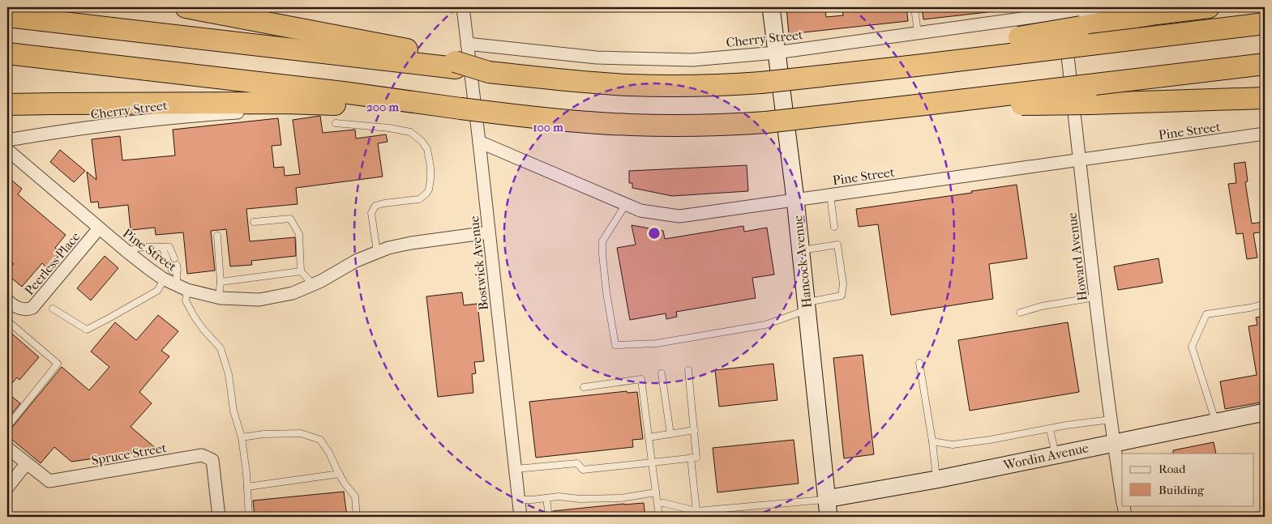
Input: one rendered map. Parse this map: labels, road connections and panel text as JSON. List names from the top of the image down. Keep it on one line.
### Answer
{"streets":{"street":["Cherry Street","Pine Street","Howard Avenue","Hancock Avenue","Peerless Place","Bostwick Avenue","Spruce Street","Wordin Avenue"]},"crossings":[["Cherry Street","Howard Avenue"],["Cherry Street","Hancock Avenue"],["Cherry Street","Bostwick Avenue"],["Pine Street","Howard Avenue"],["Pine Street","Hancock Avenue"],["Pine Street","Peerless Place"],["Pine Street","Bostwick Avenue"],["Howard Avenue","Wordin Avenue"],["Hancock Avenue","Wordin Avenue"]],"legend":["Road","Building"],"rings":["200 m","100 m"]}
